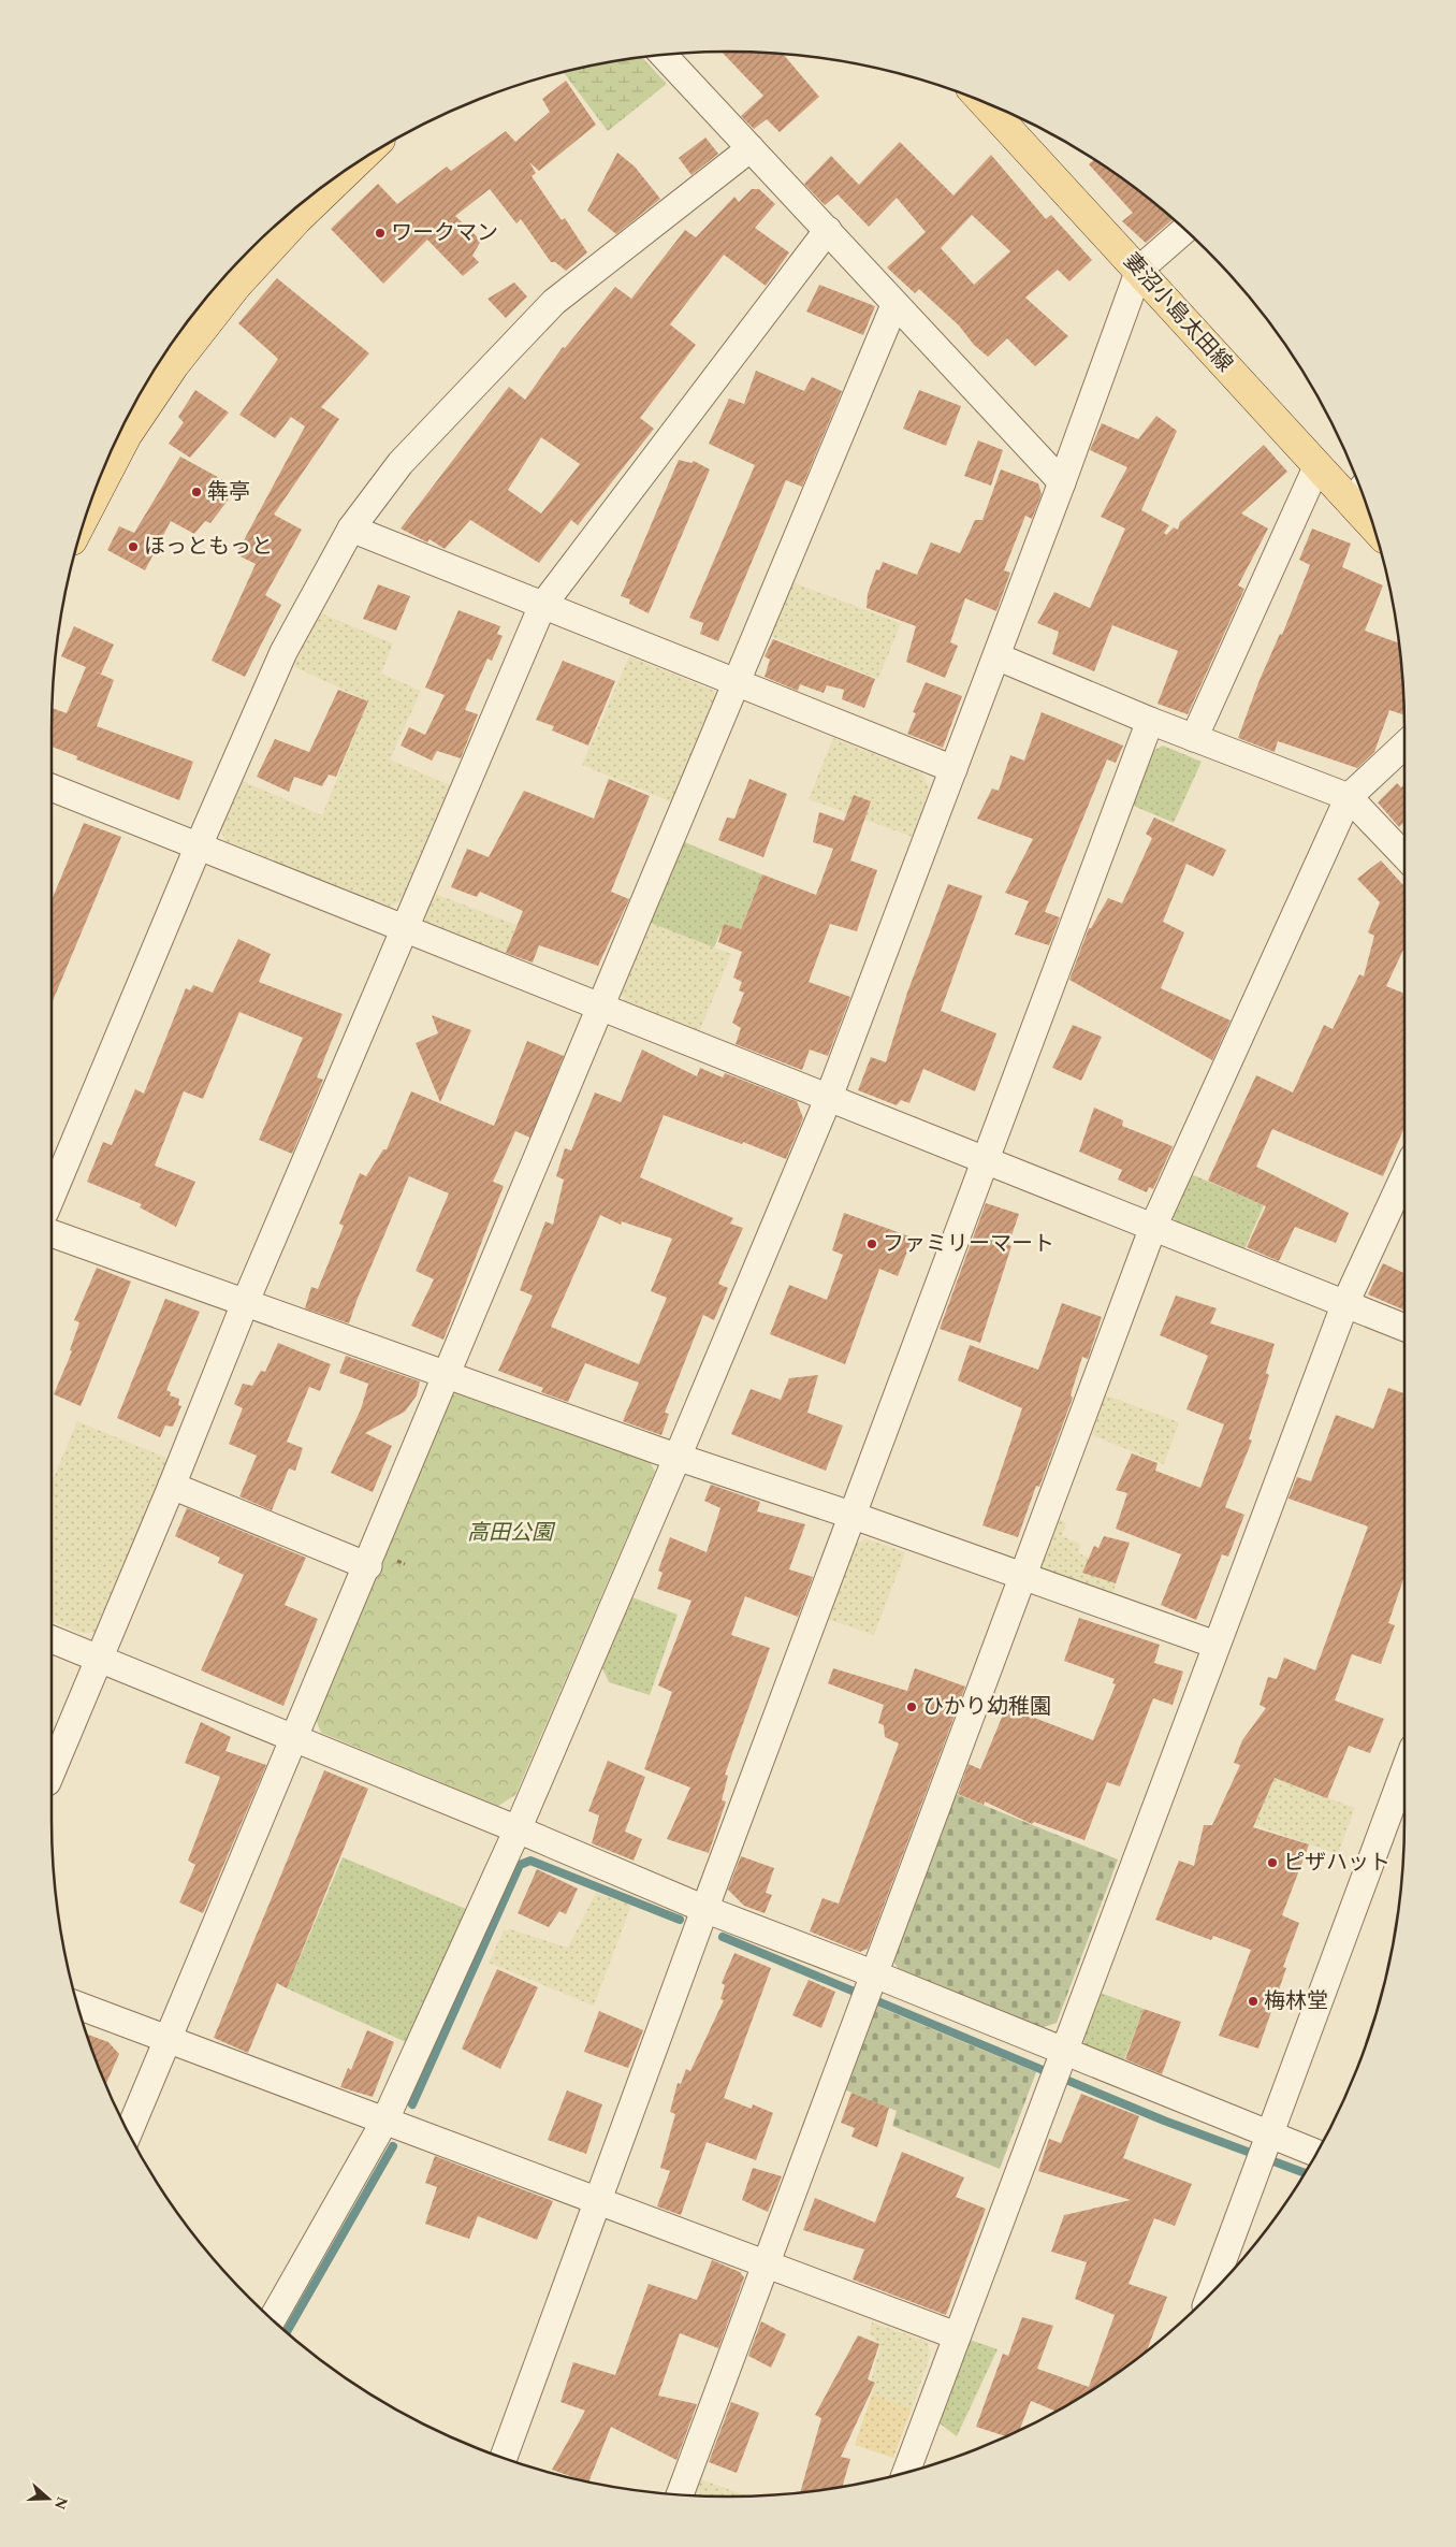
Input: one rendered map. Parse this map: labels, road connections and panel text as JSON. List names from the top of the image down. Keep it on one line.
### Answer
{"streets":{"main road":["妻沼小島太田線"]},"parks":["高田公園"],"places":["ワークマン","犇亭","ほっともっと","ファミリーマート","ひかり幼稚園","ピザハット","梅林堂"],"north":"right"}
